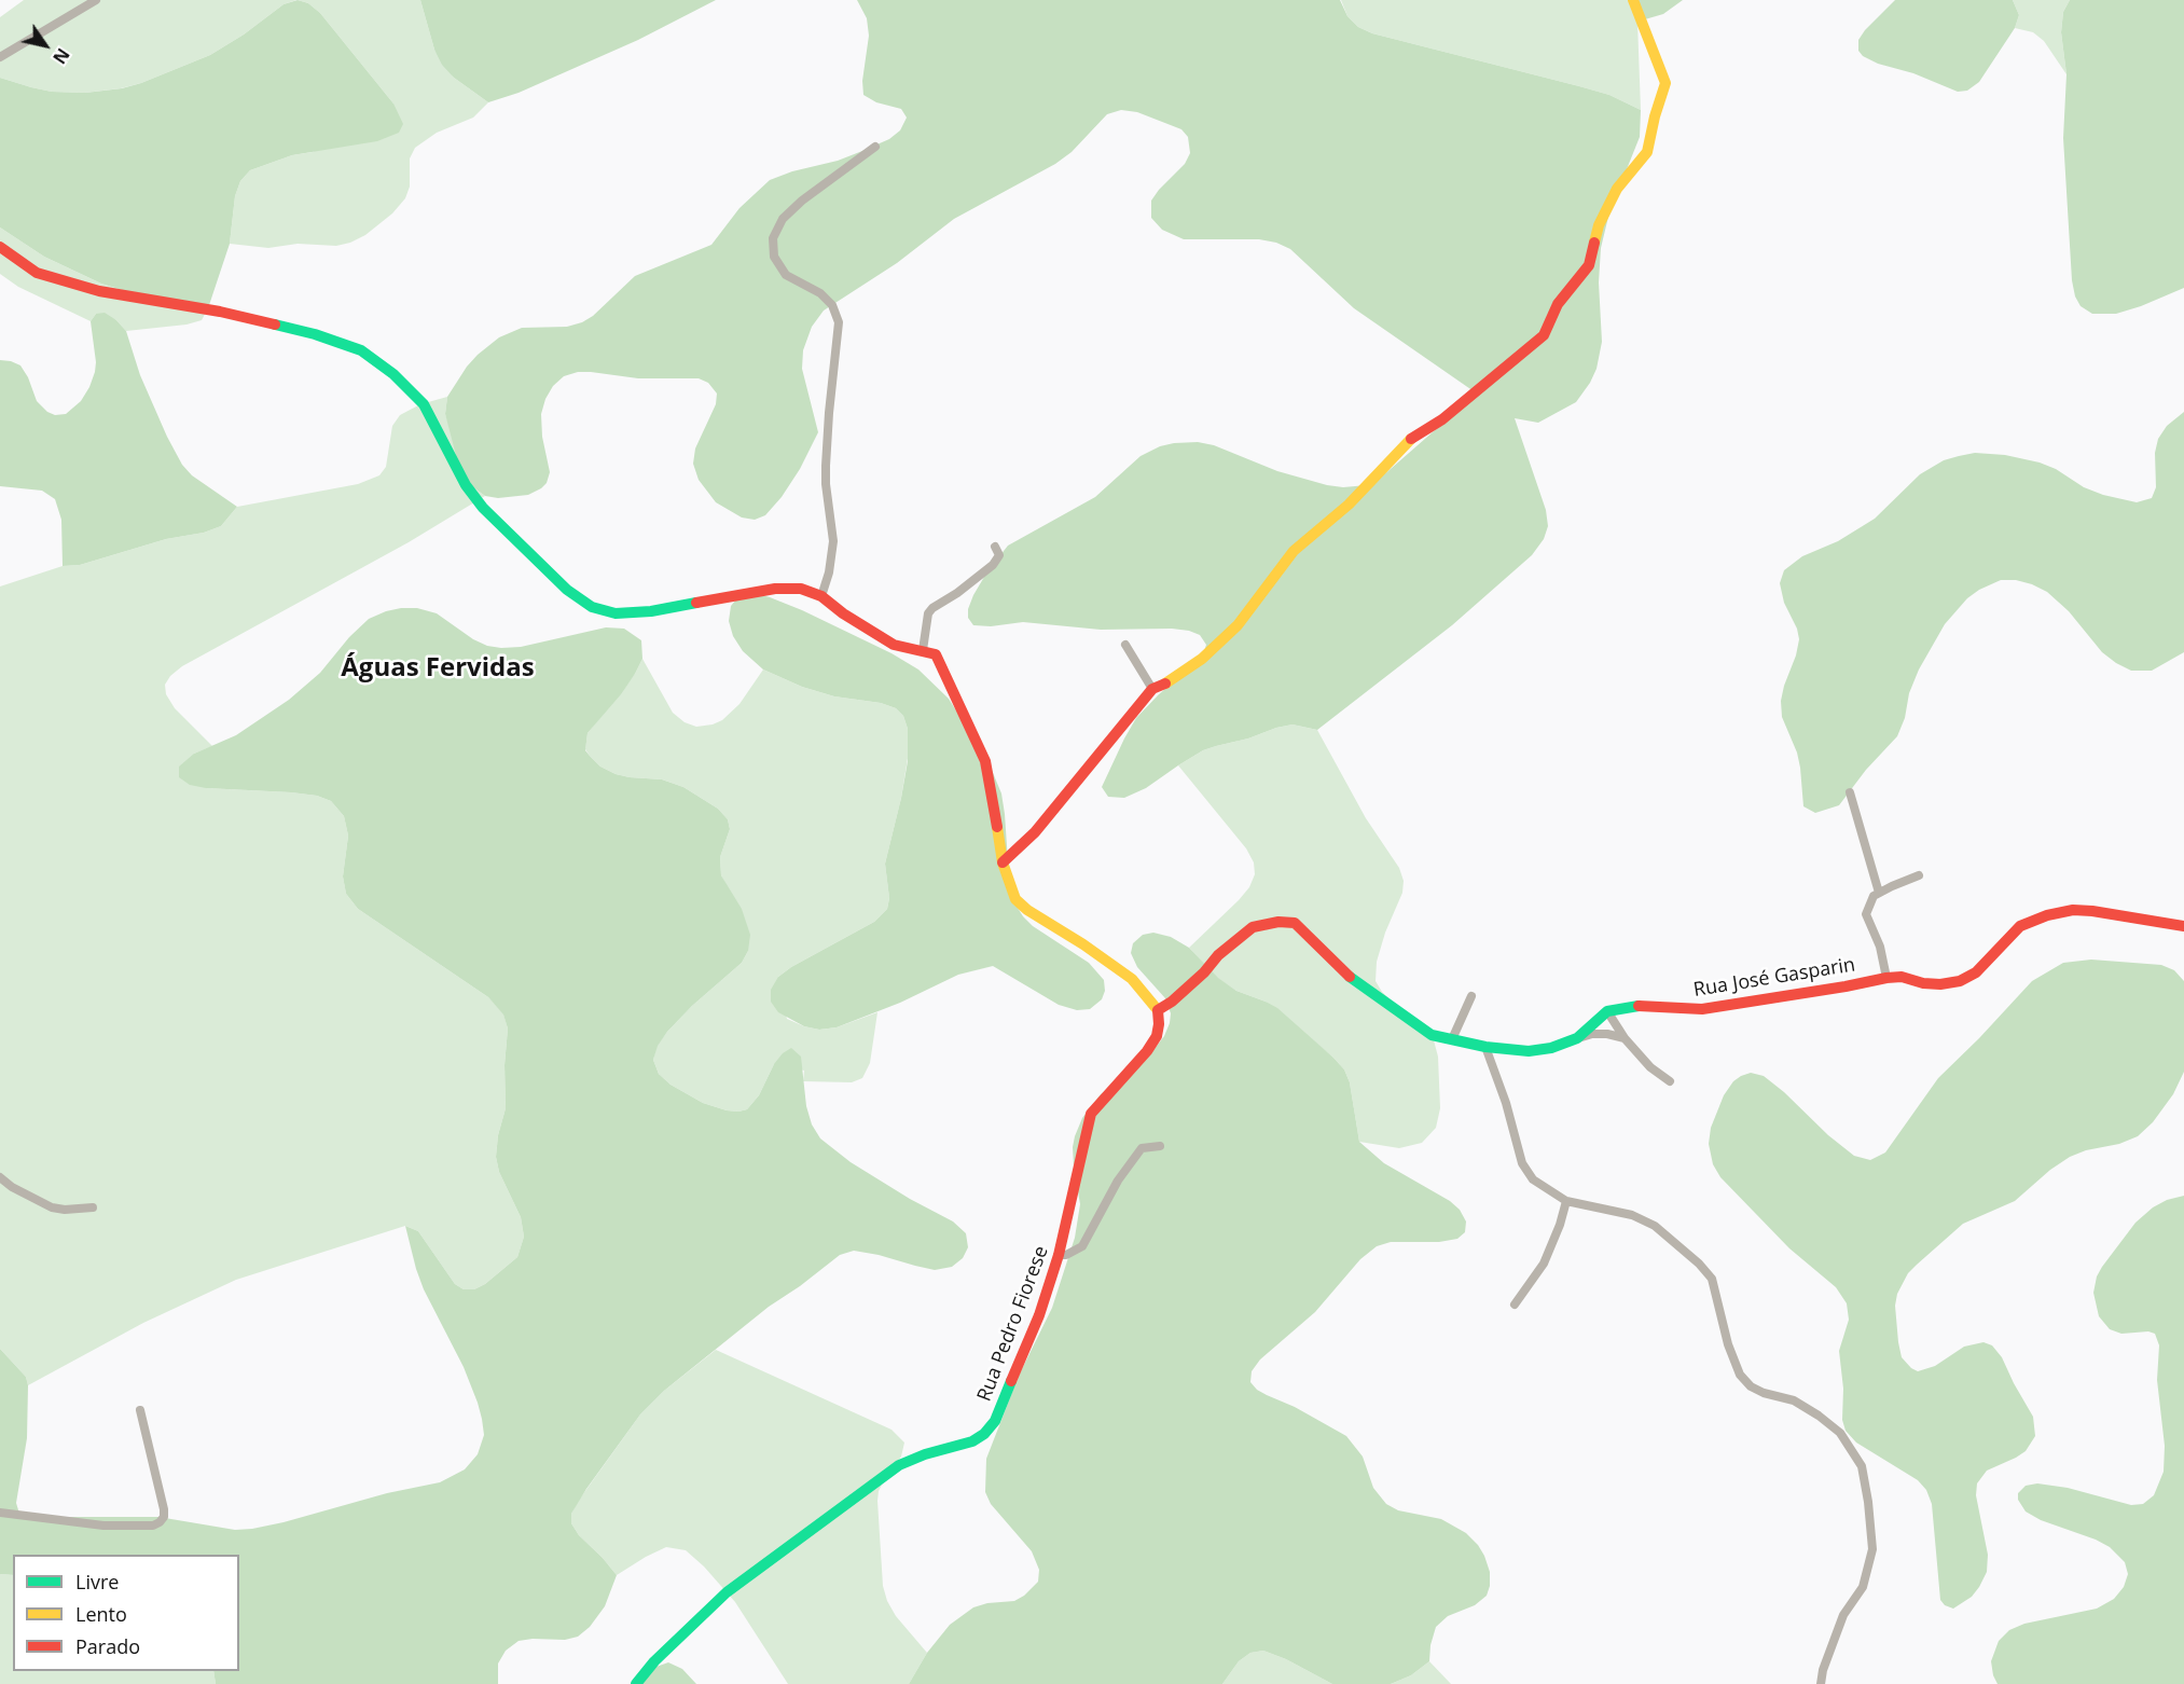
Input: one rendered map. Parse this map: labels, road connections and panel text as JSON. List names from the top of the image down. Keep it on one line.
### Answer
{"streets":{"street":["Rua José Gasparin","Rua Pedro Fiorese"]},"districts":["Águas Fervidas"],"legend":["Livre","Lento","Parado"],"north":"bottom right"}
